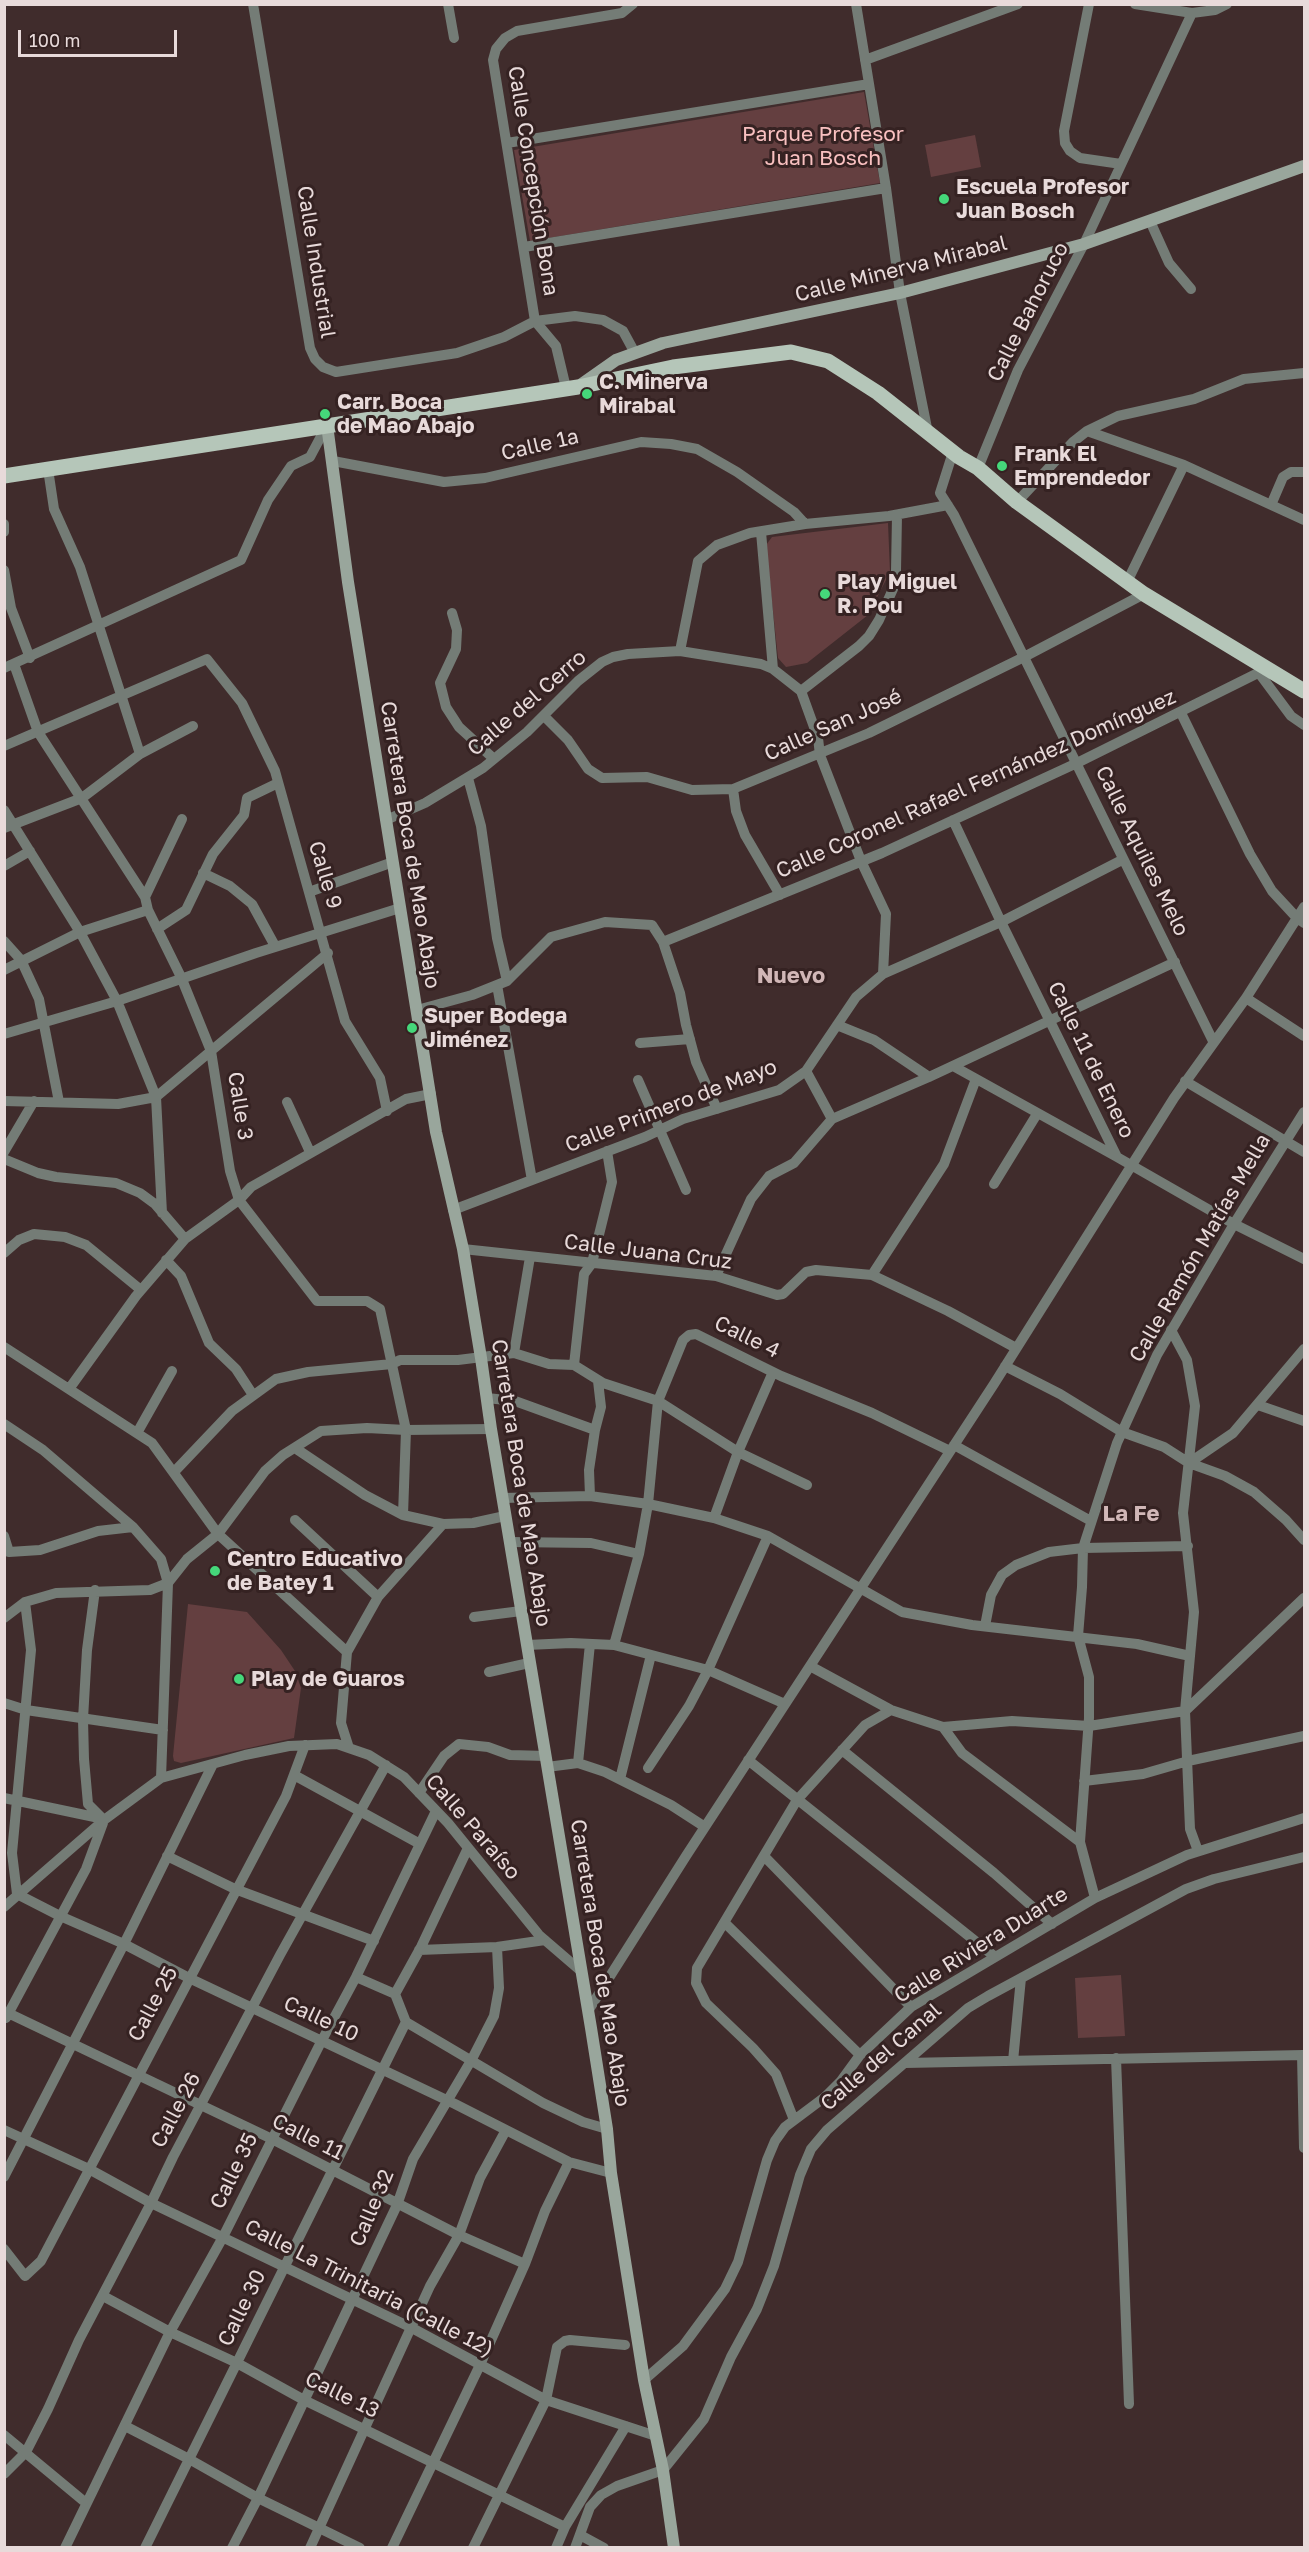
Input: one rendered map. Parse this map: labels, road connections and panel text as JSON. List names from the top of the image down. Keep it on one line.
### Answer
{"streets":{"street":["Calle Concepción Bona","Calle Industrial","Calle Minerva Mirabal","Calle Bahoruco","Calle 1ª","Calle del Cerro","Calle San José","Calle Coronel Rafael Fernández Domínguez","Carretera Boca de Mao Abajo","Calle Aquiles Melo","Calle 9","Calle 11 de Enero","Calle 3","Calle Primero de Mayo","Calle Ramón Matías Mella","Calle Juana Cruz","Calle 4","Calle Paraíso","Calle Riviera Duarte","Calle 25","Calle 10","Calle del Canal","Calle 26","Calle 11","Calle 35","Calle 32","Calle La Trinitaria (Calle 12)","Calle 30","Calle 13"]},"crossings":[["Calle Concepción Bona","Calle Industrial"],["Calle Concepción Bona","Calle Minerva Mirabal"],["Calle Industrial","Calle Minerva Mirabal"],["Calle Minerva Mirabal","Calle Bahoruco"],["Calle 1ª","Carretera Boca de Mao Abajo"],["Calle del Cerro","Calle San José"],["Calle del Cerro","Carretera Boca de Mao Abajo"],["Calle San José","Calle Aquiles Melo"],["Calle Coronel Rafael Fernández Domínguez","Calle Aquiles Melo"],["Calle Coronel Rafael Fernández Domínguez","Calle 11 de Enero"],["Carretera Boca de Mao Abajo","Calle Primero de Mayo"],["Carretera Boca de Mao Abajo","Calle Juana Cruz"],["Carretera Boca de Mao Abajo","Calle Paraíso"],["Carretera Boca de Mao Abajo","Calle Riviera Duarte"],["Carretera Boca de Mao Abajo","Calle 10"],["Carretera Boca de Mao Abajo","Calle del Canal"],["Carretera Boca de Mao Abajo","Calle La Trinitaria (Calle 12)"],["Calle Aquiles Melo","Calle Primero de Mayo"],["Calle 11 de Enero","Calle Primero de Mayo"],["Calle 11 de Enero","Calle Ramón Matías Mella"],["Calle Ramón Matías Mella","Calle 4"],["Calle Ramón Matías Mella","Calle Riviera Duarte"],["Calle Paraíso","Calle 25"],["Calle Paraíso","Calle 10"],["Calle Paraíso","Calle 26"],["Calle Paraíso","Calle 35"],["Calle 25","Calle 10"],["Calle 25","Calle 11"],["Calle 25","Calle La Trinitaria (Calle 12)"],["Calle 10","Calle 26"],["Calle 10","Calle 35"],["Calle 10","Calle 32"],["Calle 10","Calle 30"],["Calle 26","Calle 11"],["Calle 26","Calle La Trinitaria (Calle 12)"],["Calle 26","Calle 13"],["Calle 11","Calle 35"],["Calle 11","Calle 32"],["Calle 11","Calle 30"],["Calle 35","Calle La Trinitaria (Calle 12)"],["Calle 35","Calle 13"],["Calle 32","Calle La Trinitaria (Calle 12)"],["Calle 32","Calle 13"],["Calle La Trinitaria (Calle 12)","Calle 30"],["Calle 30","Calle 13"]],"districts":["Nuevo","La Fe"],"parks":["Parque Profesor Juan Bosch"],"places":["Escuela Profesor Juan Bosch","C. Minerva Mirabal","Carr. Boca de Mao Abajo","Frank El Emprendedor","Play Miguel R. Pou","Super Bodega Jiménez","Centro Educativo de Batey 1","Play de Guaros"],"scale_bar":"100 m"}
